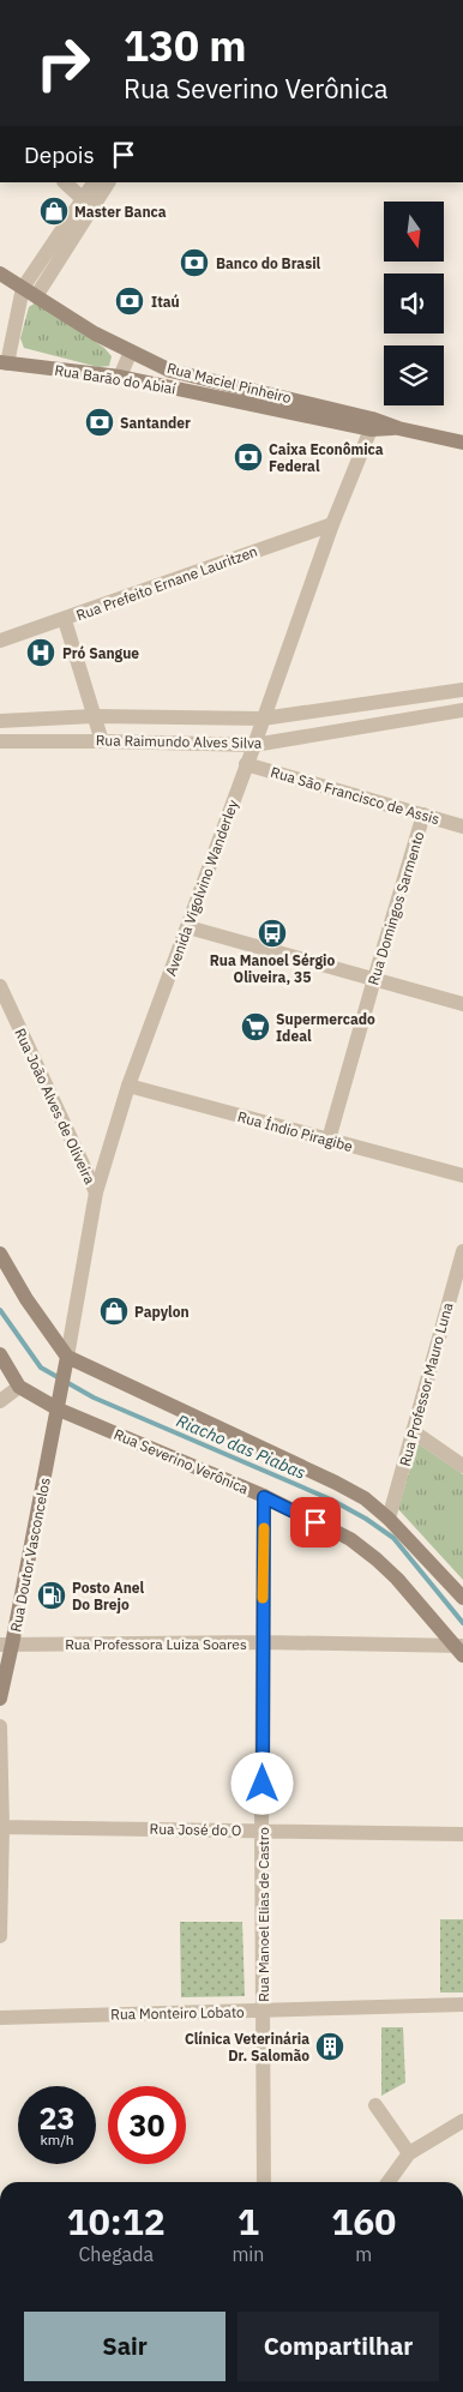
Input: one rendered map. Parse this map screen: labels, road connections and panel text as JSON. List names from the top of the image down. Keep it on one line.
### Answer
{"streets":{"main road":["Rua Barão do Abiaí","Rua Maciel Pinheiro","Rua Severino Verônica","Rua Doutor Vasconcelos"],"street":["Rua Prefeito Ernane Lauritzen","Rua Raimundo Alves Silva","Rua São Francisco de Assis","Avenida Vigolvino Wanderley","Rua Domingos Sarmento","Rua João Alves de Oliveira","Rua Índio Piragibe","Rua Professor Mauro Luna","Rua Professora Luiza Soares","Rua José do O","Rua Manoel Elias de Castro","Rua Monteiro Lobato"]},"crossings":[["Rua Barão do Abiaí","Rua Maciel Pinheiro"],["Rua Barão do Abiaí","Avenida Vigolvino Wanderley"],["Rua Maciel Pinheiro","Avenida Vigolvino Wanderley"],["Rua Prefeito Ernane Lauritzen","Avenida Vigolvino Wanderley"],["Rua Raimundo Alves Silva","Avenida Vigolvino Wanderley"],["Rua São Francisco de Assis","Avenida Vigolvino Wanderley"],["Rua São Francisco de Assis","Rua Domingos Sarmento"],["Avenida Vigolvino Wanderley","Rua João Alves de Oliveira"],["Avenida Vigolvino Wanderley","Rua Índio Piragibe"],["Avenida Vigolvino Wanderley","Rua Doutor Vasconcelos"],["Rua Domingos Sarmento","Rua Índio Piragibe"],["Rua Severino Verônica","Rua Doutor Vasconcelos"],["Rua Severino Verônica","Rua Professora Luiza Soares"],["Rua Severino Verônica","Rua Manoel Elias de Castro"],["Rua Doutor Vasconcelos","Rua Professora Luiza Soares"],["Rua Professora Luiza Soares","Rua Manoel Elias de Castro"],["Rua José do O","Rua Manoel Elias de Castro"],["Rua Manoel Elias de Castro","Rua Monteiro Lobato"]],"water":["Riacho das Piabas"],"places":{"shop":["Master Banca","Papylon"],"bank":["Banco do Brasil","Itaú","Santander","Caixa Econômica Federal"],"hospital":["Pró Sangue"],"bus stop":["Rua Manoel Sérgio Oliveira, 35"],"supermarket":["Supermercado Ideal"],"fuel station":["Posto Anel Do Brejo"],"building":["Clínica Veterinária Dr. Salomão"]},"north":"bottom","page":{"turn":["130 m","Rua Severino Verônica"],"then":"Depois","speed":"23 km/h","limit":"30","eta":["10:12","Chegada","1","min","160","m"],"buttons":["Sair","Compartilhar"]}}
